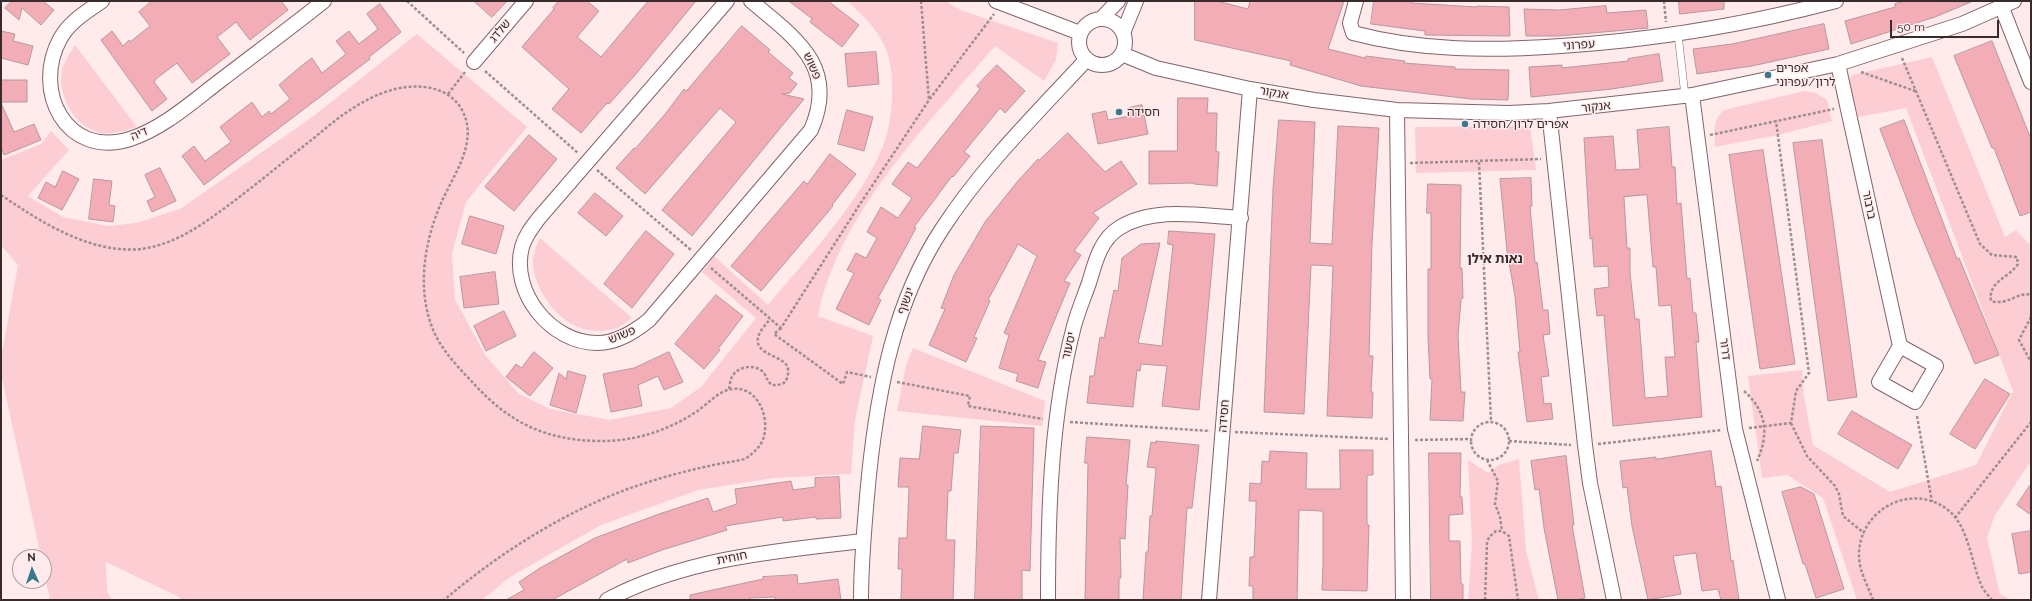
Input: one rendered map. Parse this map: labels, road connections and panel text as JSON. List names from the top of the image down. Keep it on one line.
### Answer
{"streets":{"street":["שלדג","עפרוני","פשוש","אנקור","דיה","ברבור","ינשוף","יסעור","דרור","חסידה","חוחית"]},"crossings":[["אנקור","ברבור"],["אנקור","ינשוף"],["אנקור","דרור"],["אנקור","חסידה"],["ינשוף","חוחית"],["יסעור","חסידה"]],"districts":["נאות אילן"],"places":["אפרים לרון/עפרוני","חסידה","אפרים לרון/חסידה"],"scale_bar":"50 m","north":"top"}
